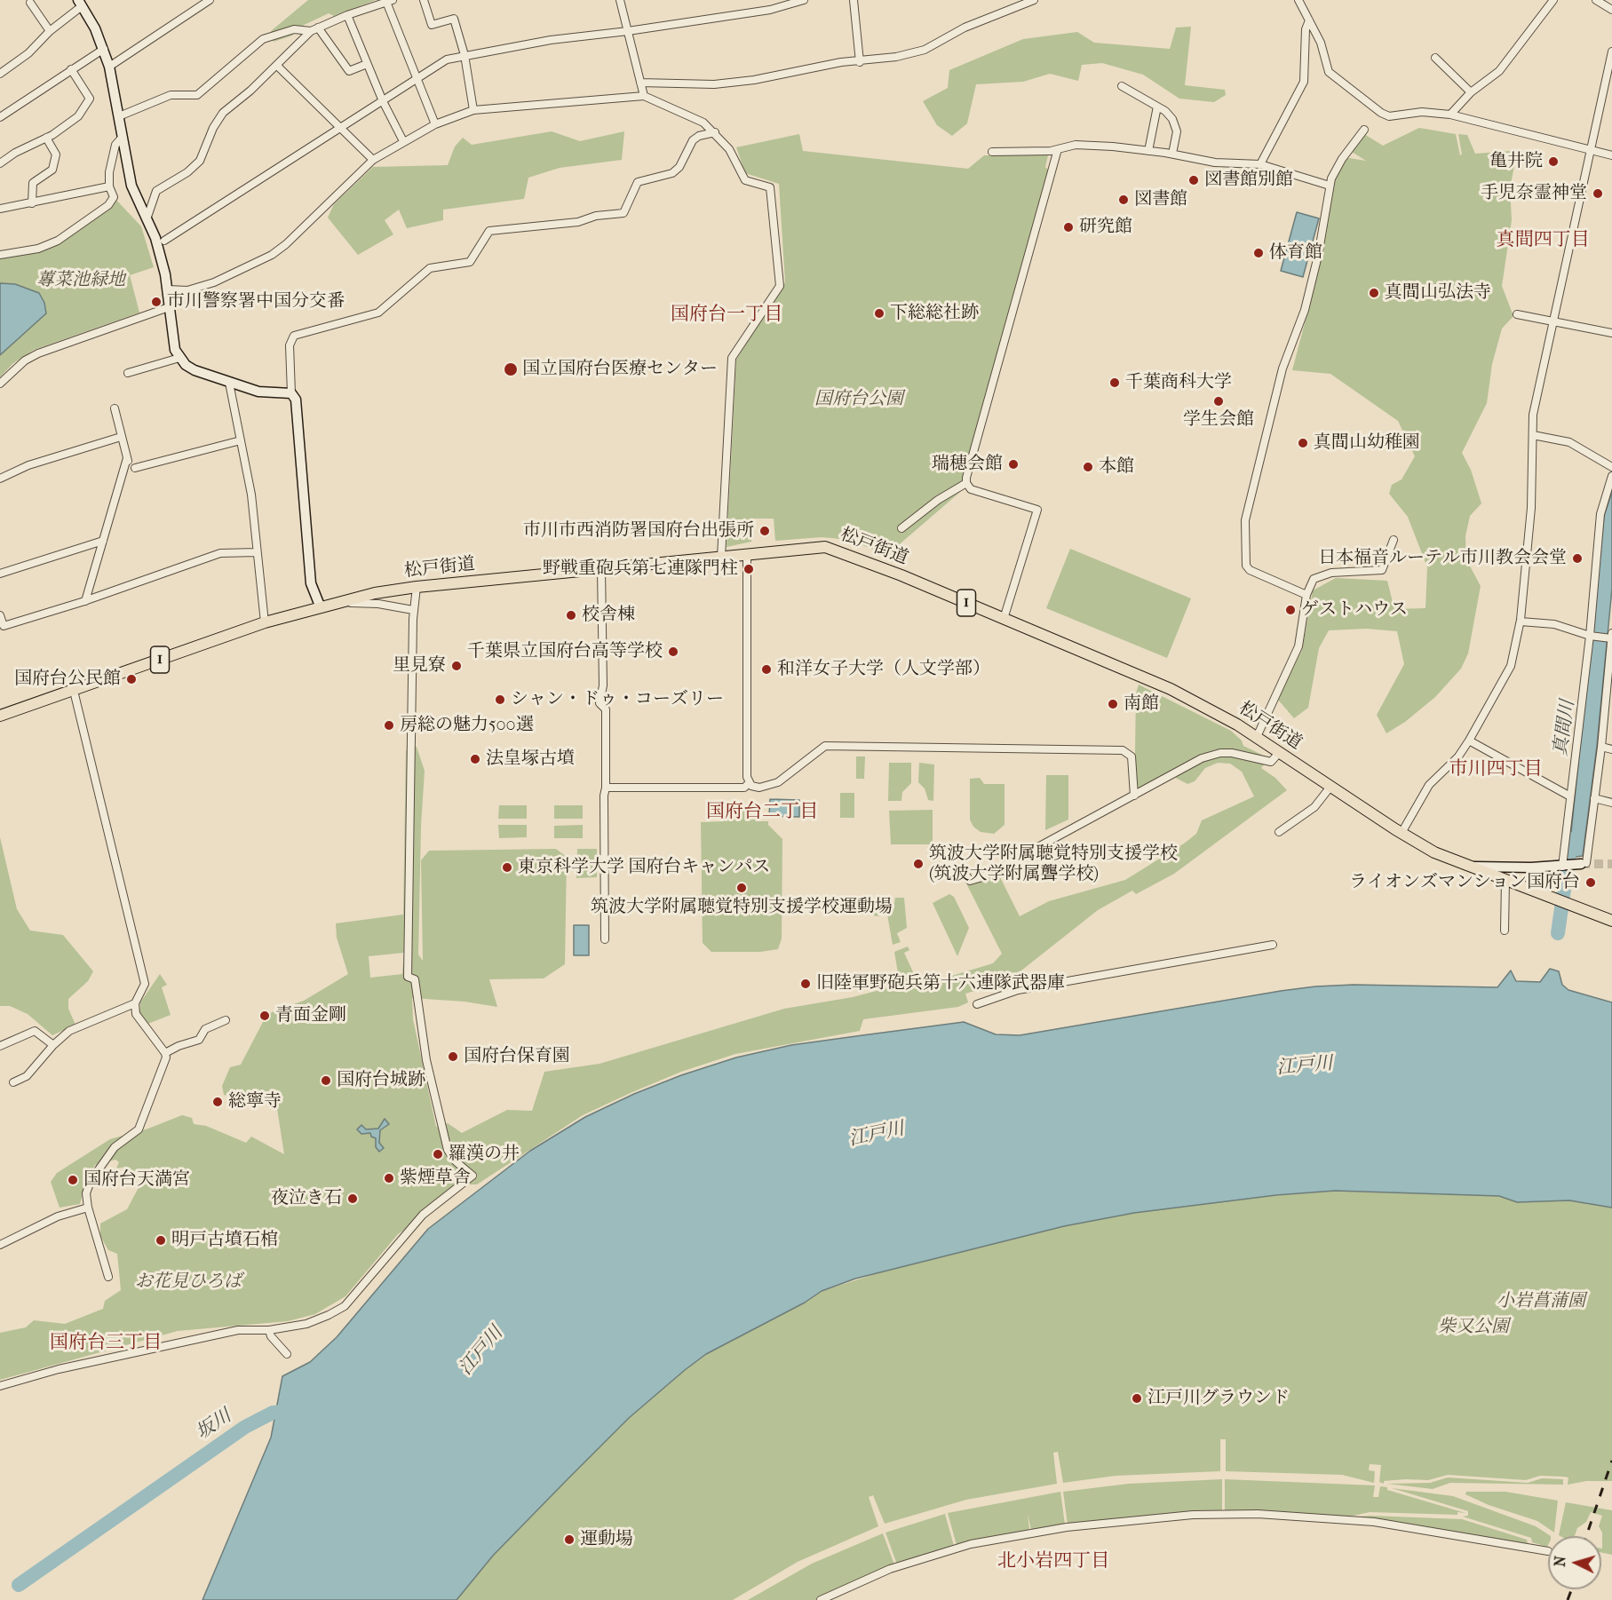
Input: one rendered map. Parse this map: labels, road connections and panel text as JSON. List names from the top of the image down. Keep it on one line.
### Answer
{"streets":{"main road":["松戸街道","1"]},"districts":["真間四丁目","国府台一丁目","市川四丁目","国府台二丁目","国府台三丁目","北小岩四丁目"],"water":["真間川","江戸川","坂川"],"parks":["蓴菜池緑地","国府台公園","お花見ひろば","小岩菖蒲園","柴又公園"],"places":["亀井院","図書館別館","手児奈霊神堂","図書館","研究館","体育館","真間山弘法寺","市川警察署中国分交番","下総総社跡","国立国府台医療センター","千葉商科大学","学生会館","真間山幼稚園","瑞穂会館","本館","市川市西消防署国府台出張所","日本福音ルーテル市川教会会堂","野戦重砲兵第七連隊門柱","ゲストハウス","校舎棟","千葉県立国府台高等学校","里見寮","和洋女子大学（人文学部）","国府台公民館","シャン・ドゥ・コーズリー","南館","房総の魅力500選","法皇塚古墳","筑波大学附属聴覚特別支援学校 (筑波大学附属聾学校)","東京科学大学 国府台キャンパス","ライオンズマンション国府台","筑波大学附属聴覚特別支援学校運動場","旧陸軍野砲兵第十六連隊武器庫","青面金剛","国府台保育園","国府台城跡","総寧寺","羅漢の井","紫煙草舎","国府台天満宮","夜泣き石","明戸古墳石棺","江戸川グラウンド","運動場"],"north":"left"}
